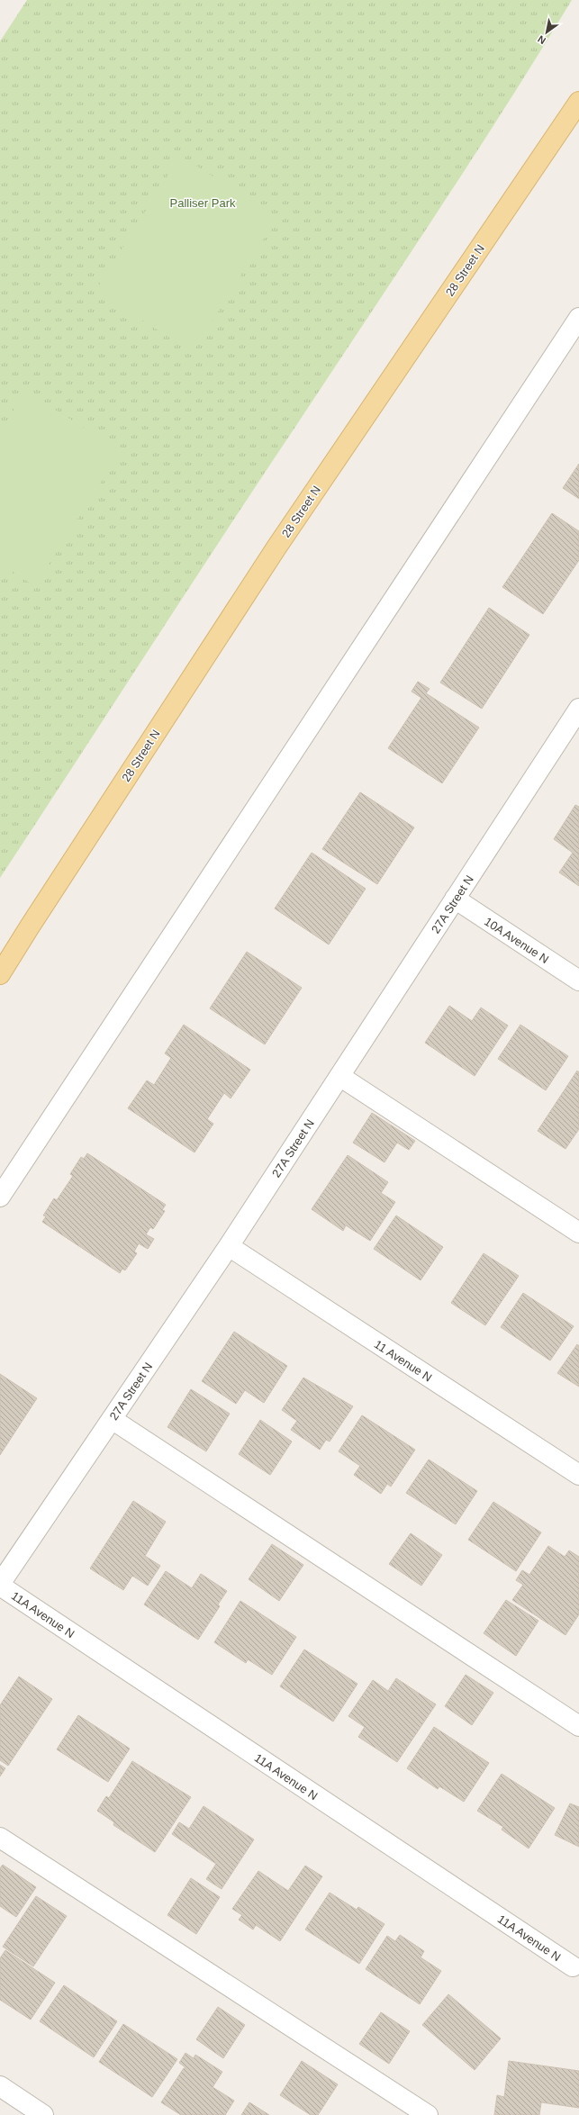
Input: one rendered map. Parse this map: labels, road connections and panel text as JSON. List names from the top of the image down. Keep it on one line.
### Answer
{"streets":{"main road":["28 Street N"],"street":["27A Street N","10A Avenue N","11 Avenue N","11A Avenue N"]},"crossings":[["27A Street N","10A Avenue N"],["27A Street N","11 Avenue N"],["27A Street N","11A Avenue N"]],"parks":["Palliser Park"],"north":"bottom left"}
